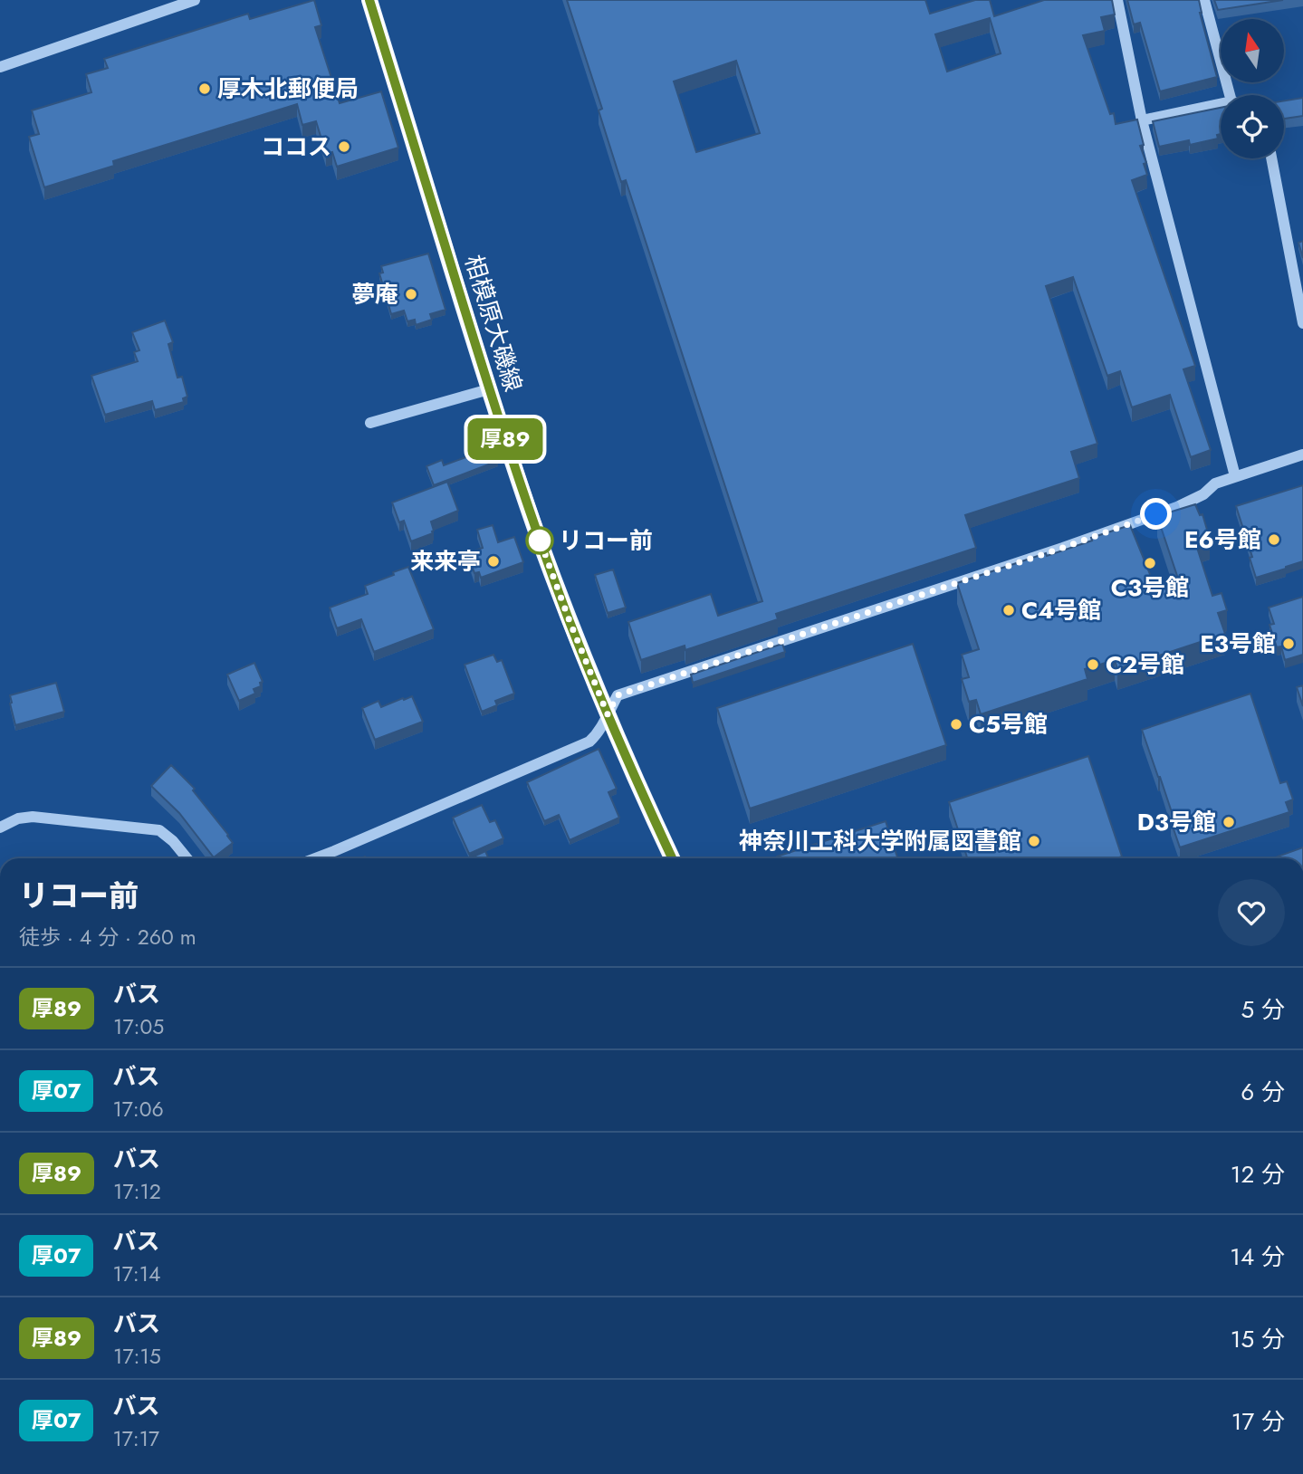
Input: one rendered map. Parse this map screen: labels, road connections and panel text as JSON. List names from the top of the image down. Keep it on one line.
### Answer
{"streets":{"main road":["相模原大磯線"]},"places":["厚木北郵便局","ココス","夢庵","E6号館","リコー前","来来亭","C3号館","C4号館","E3号館","C2号館","C5号館","D3号館","神奈川工科大学附属図書館"],"lines":["bus line 厚89"],"north":"top","page":{"on_map":"厚89","heading":["リコー前","徒歩 · 4 分 · 260 m"],"list":[{"mark":"厚89","name":"バス","note":"17:05","value":"5 分"},{"mark":"厚07","name":"バス","note":"17:06","value":"6 分"},{"mark":"厚89","name":"バス","note":"17:12","value":"12 分"},{"mark":"厚07","name":"バス","note":"17:14","value":"14 分"},{"mark":"厚89","name":"バス","note":"17:15","value":"15 分"},{"mark":"厚07","name":"バス","note":"17:17","value":"17 分"}]}}
